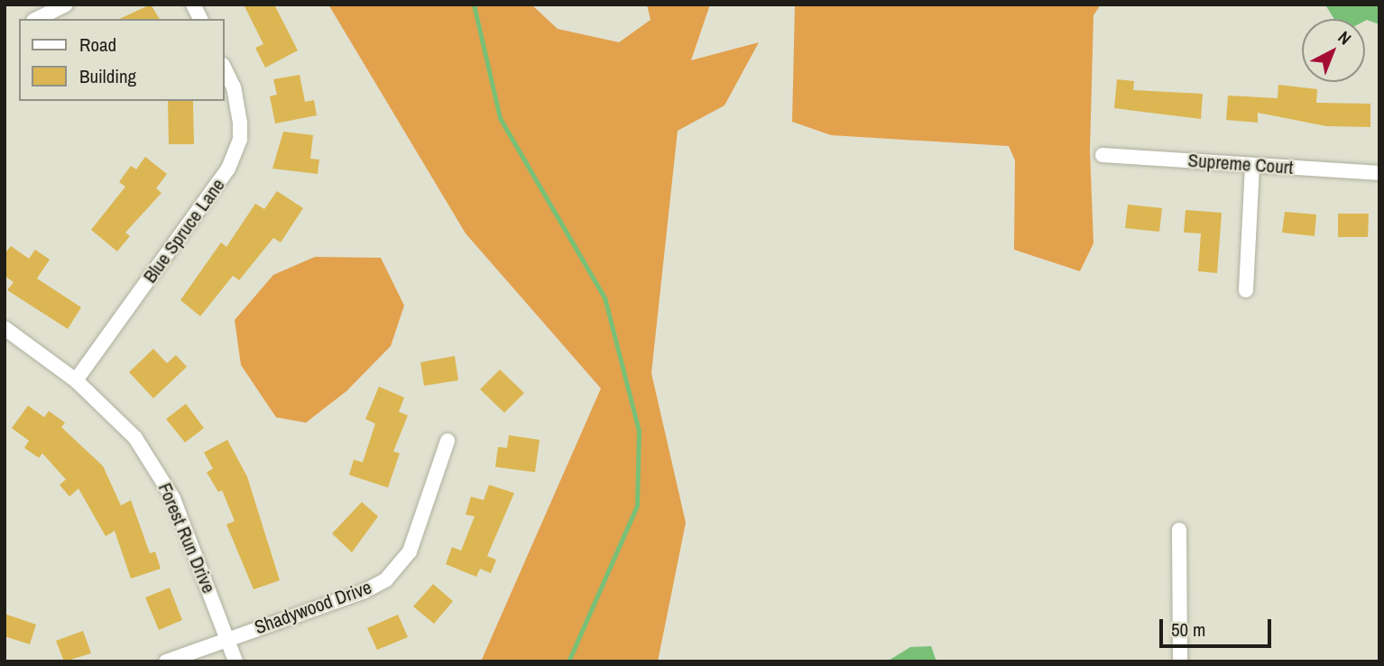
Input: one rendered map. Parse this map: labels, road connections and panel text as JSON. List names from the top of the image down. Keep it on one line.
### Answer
{"streets":{"street":["Supreme Court","Blue Spruce Lane","Forest Run Drive","Shadywood Drive"]},"crossings":[["Blue Spruce Lane","Forest Run Drive"],["Forest Run Drive","Shadywood Drive"]],"legend":["Road","Building"],"scale_bar":"50 m","north":"top right"}
